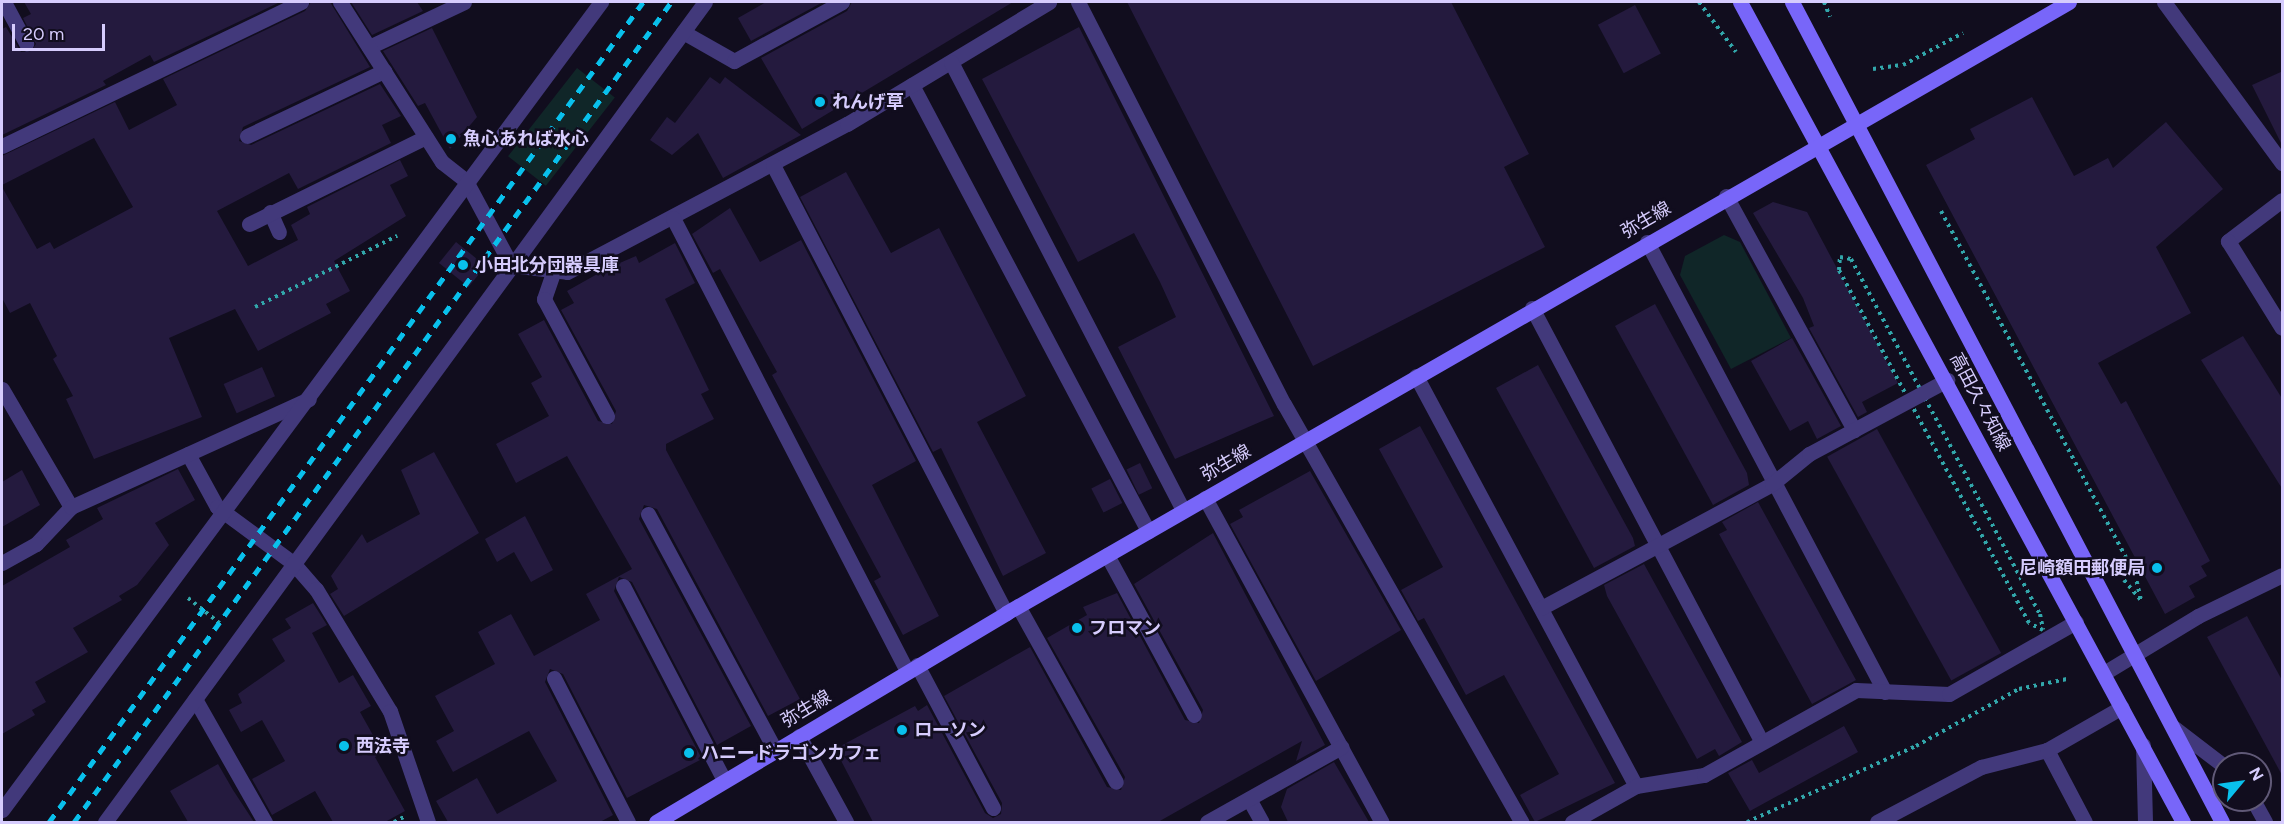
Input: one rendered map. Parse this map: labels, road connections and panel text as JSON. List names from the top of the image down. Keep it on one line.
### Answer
{"streets":{"main road":["弥生線","高田久々知線"]},"crossings":[["弥生線","高田久々知線"]],"places":["れんげ草","魚心あれば水心","小田北分団器具庫","尼崎額田郵便局","フロマン","ローソン","西法寺","ハニードラゴンカフェ"],"scale_bar":"20 m","north":"top right"}
